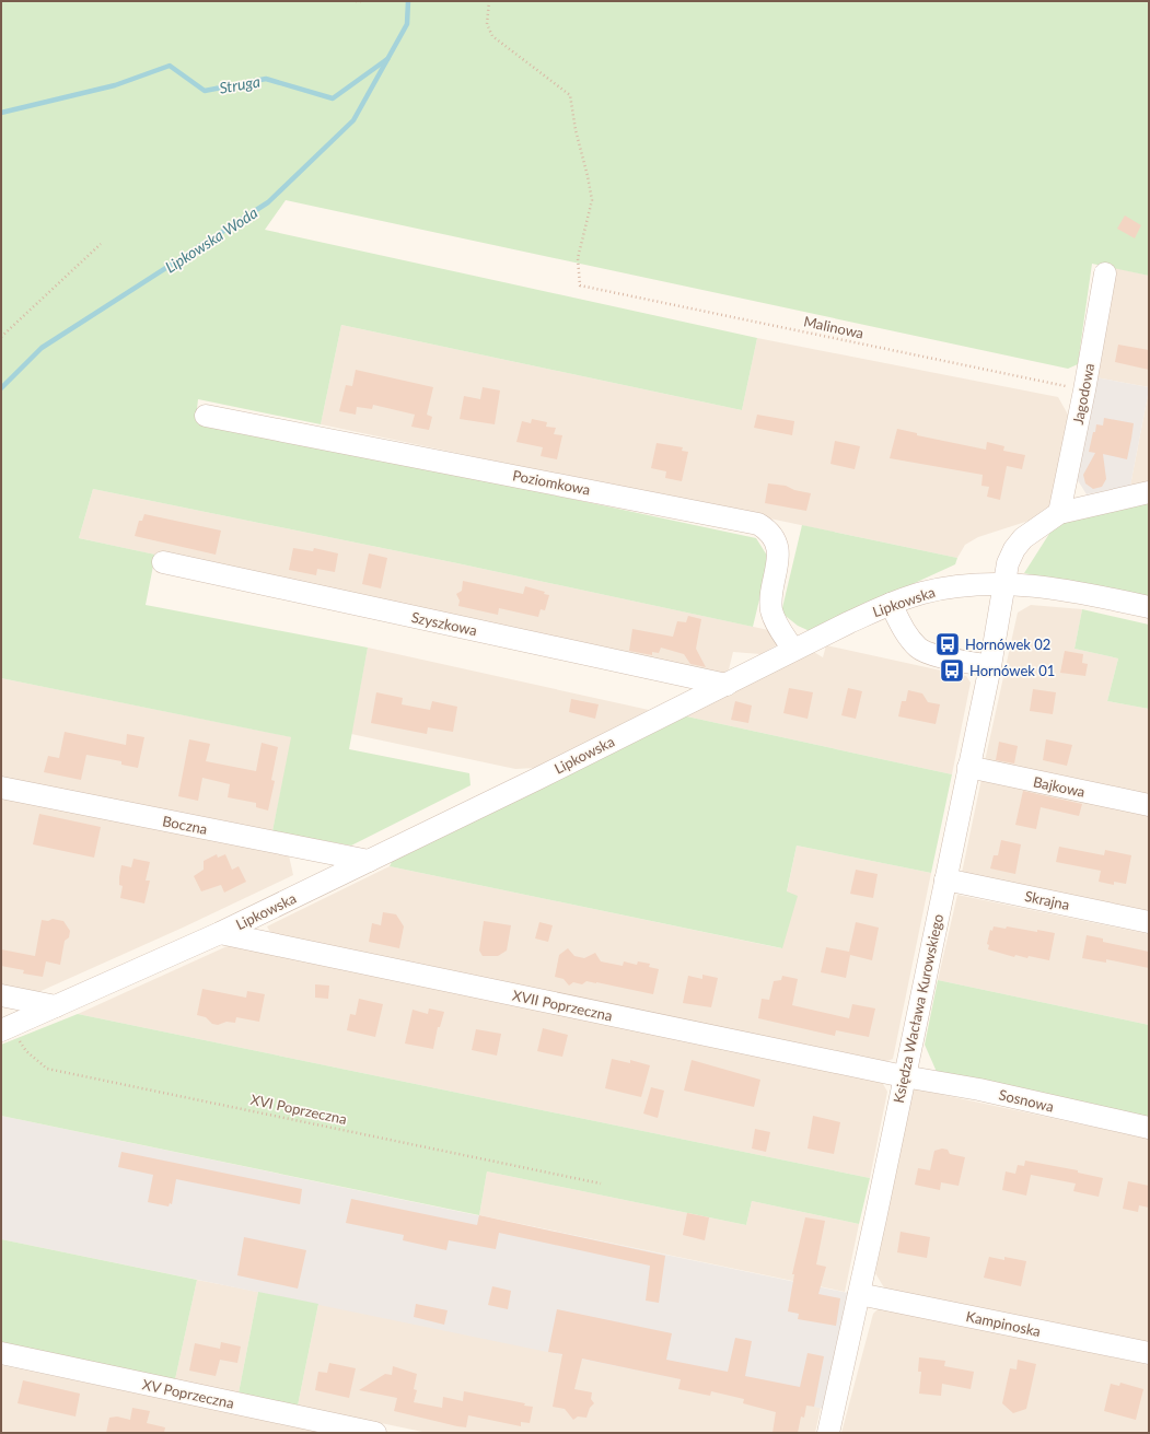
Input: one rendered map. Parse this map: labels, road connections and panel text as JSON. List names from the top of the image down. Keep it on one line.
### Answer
{"streets":{"street":["Jagodowa","Poziomkowa","Lipkowska","Szyszkowa","Bajkowa","Boczna","Skrajna","XVII Poprzeczna","Księdza Wacława Kurowskiego","Sosnowa","Kampinoska","XV Poprzeczna"],"path":["Malinowa","XVI Poprzeczna"]},"crossings":[["Malinowa","Jagodowa"],["Poziomkowa","Lipkowska"],["Lipkowska","Szyszkowa"],["Lipkowska","Boczna"],["Lipkowska","XVII Poprzeczna"],["Lipkowska","Księdza Wacława Kurowskiego"],["Lipkowska","XVI Poprzeczna"],["Bajkowa","Księdza Wacława Kurowskiego"],["Skrajna","Księdza Wacława Kurowskiego"],["XVII Poprzeczna","Księdza Wacława Kurowskiego"],["XVII Poprzeczna","Sosnowa"],["Księdza Wacława Kurowskiego","Sosnowa"],["Księdza Wacława Kurowskiego","Kampinoska"]],"water":["Struga","Lipkowska Woda"],"places":{"bus stop":["Hornówek 02","Hornówek 01"]}}
